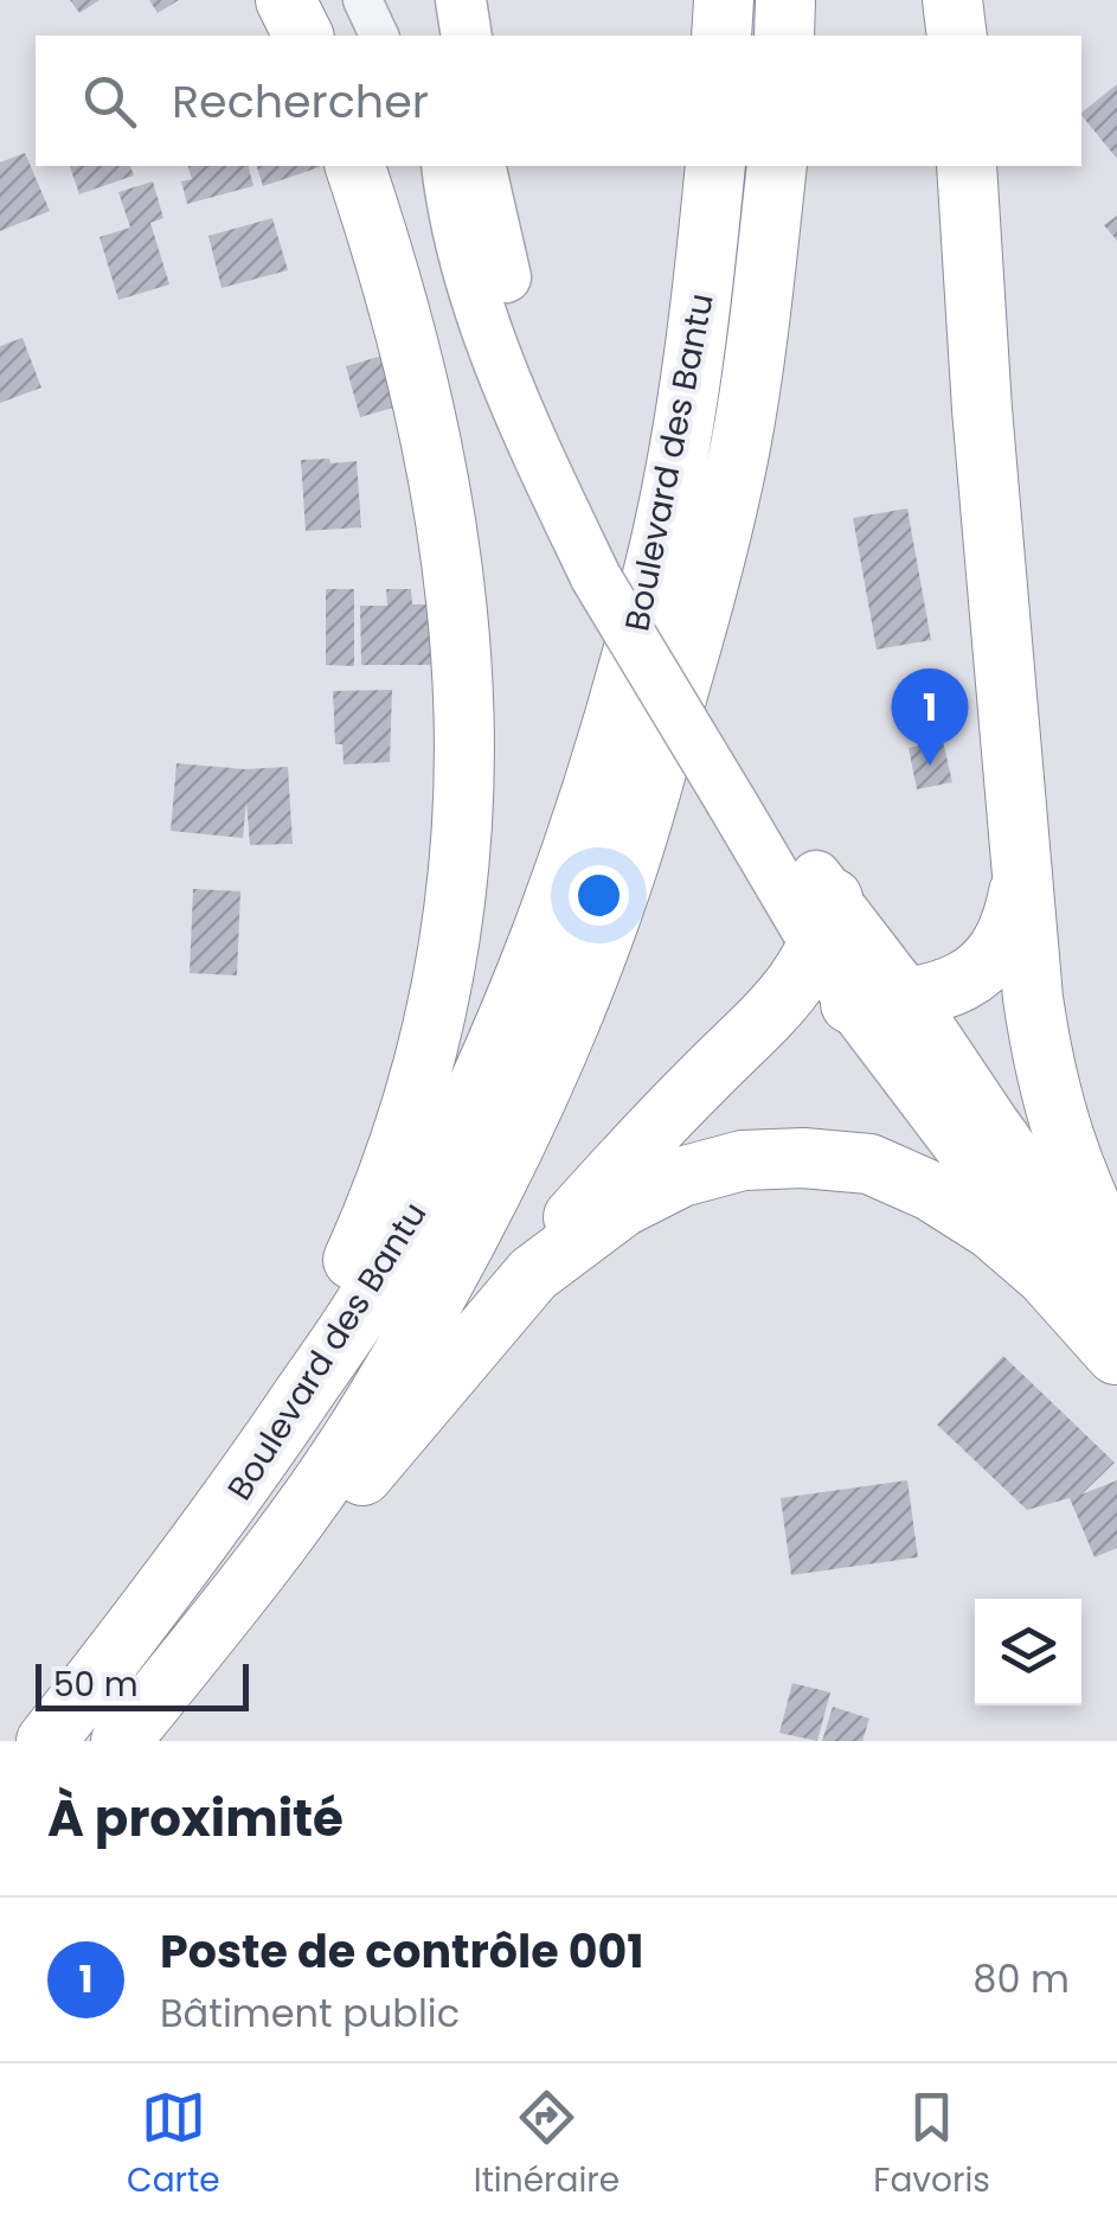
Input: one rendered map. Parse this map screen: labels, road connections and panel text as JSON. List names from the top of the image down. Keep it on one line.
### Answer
{"streets":{"highway":["Boulevard des Bantu"]},"scale_bar":"50 m","page":{"search":"Rechercher","pins":"1","scale":"50 m","heading":"À proximité","list":[{"mark":"1","name":"Poste de contrôle 001","note":"Bâtiment public","value":"80 m"}],"nav":["Carte","Itinéraire","Favoris"]}}
